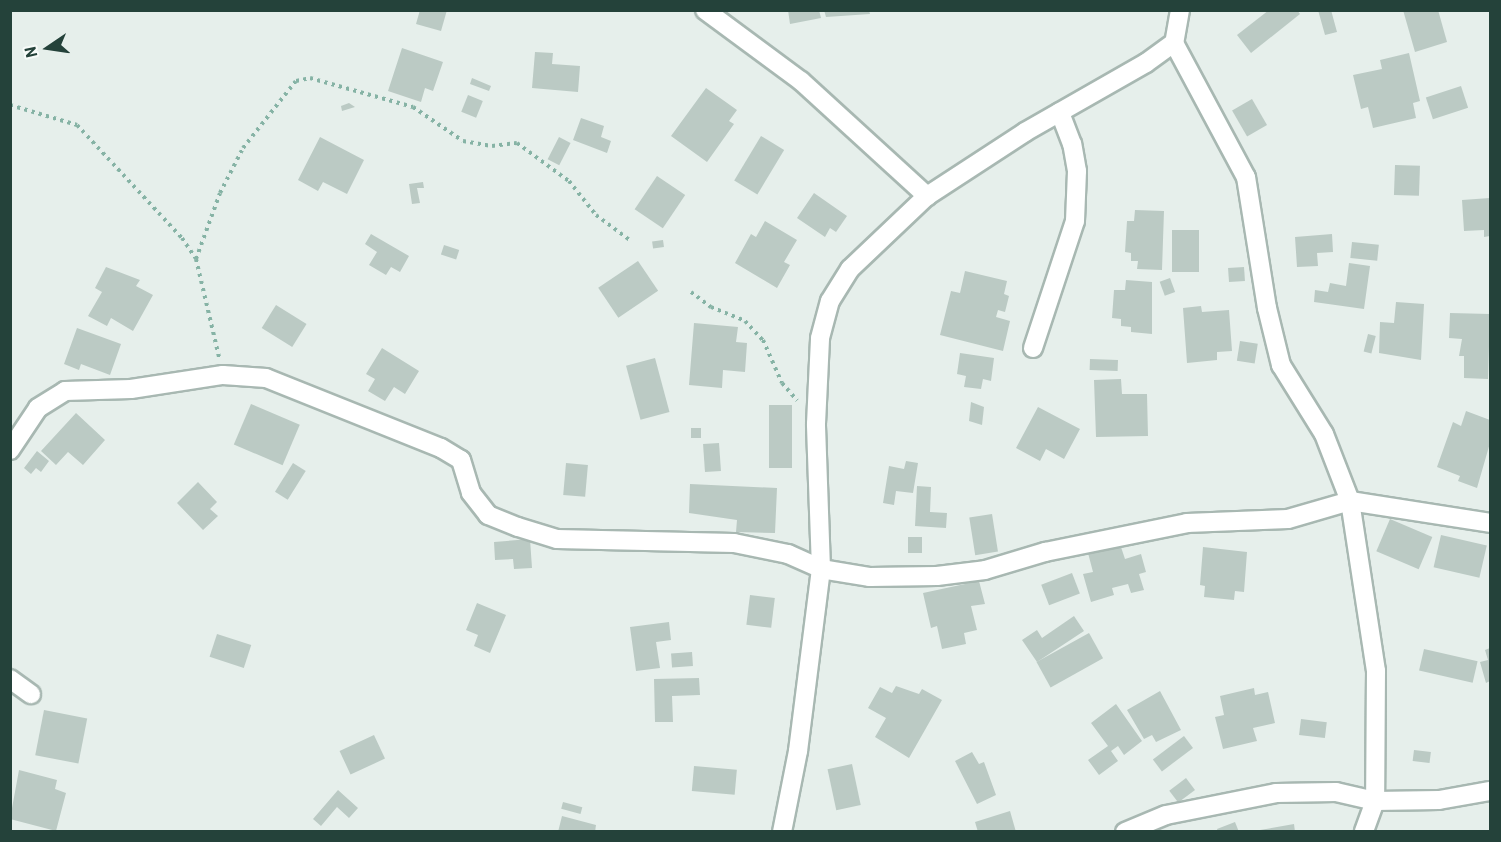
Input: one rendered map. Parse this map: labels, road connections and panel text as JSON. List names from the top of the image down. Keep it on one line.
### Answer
{"north":"left"}
